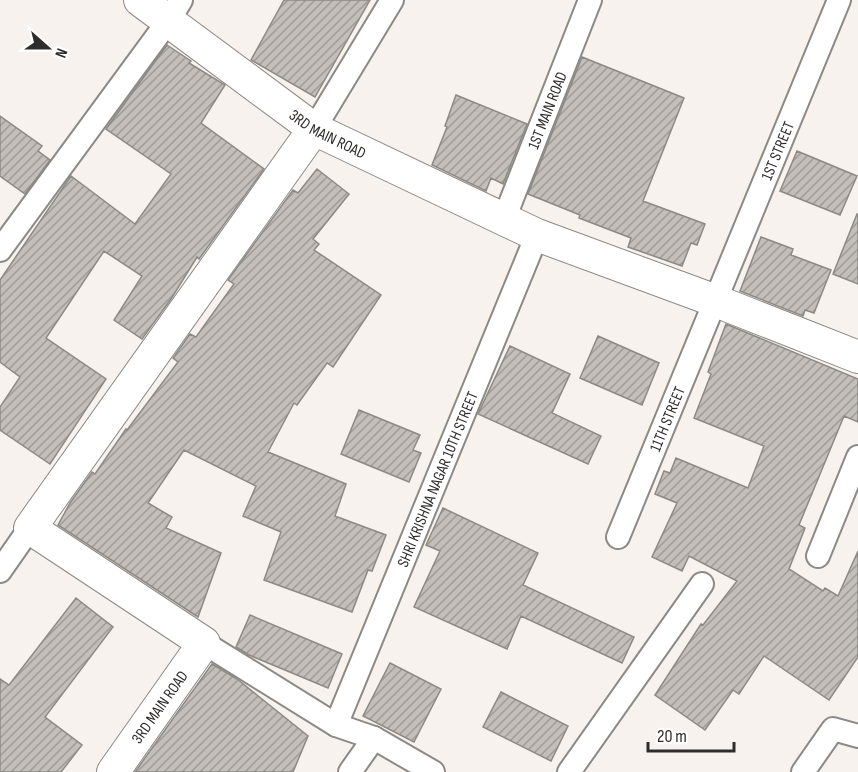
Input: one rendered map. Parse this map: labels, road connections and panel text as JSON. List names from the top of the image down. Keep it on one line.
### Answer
{"streets":{"street":["1ST MAIN ROAD","3RD MAIN ROAD","1ST STREET","11TH STREET","SHRI KRISHNA NAGAR 10TH STREET"]},"crossings":[["1ST MAIN ROAD","3RD MAIN ROAD"],["3RD MAIN ROAD","1ST STREET"],["3RD MAIN ROAD","11TH STREET"],["3RD MAIN ROAD","SHRI KRISHNA NAGAR 10TH STREET"],["1ST STREET","11TH STREET"]],"scale_bar":"20 m","north":"right"}
